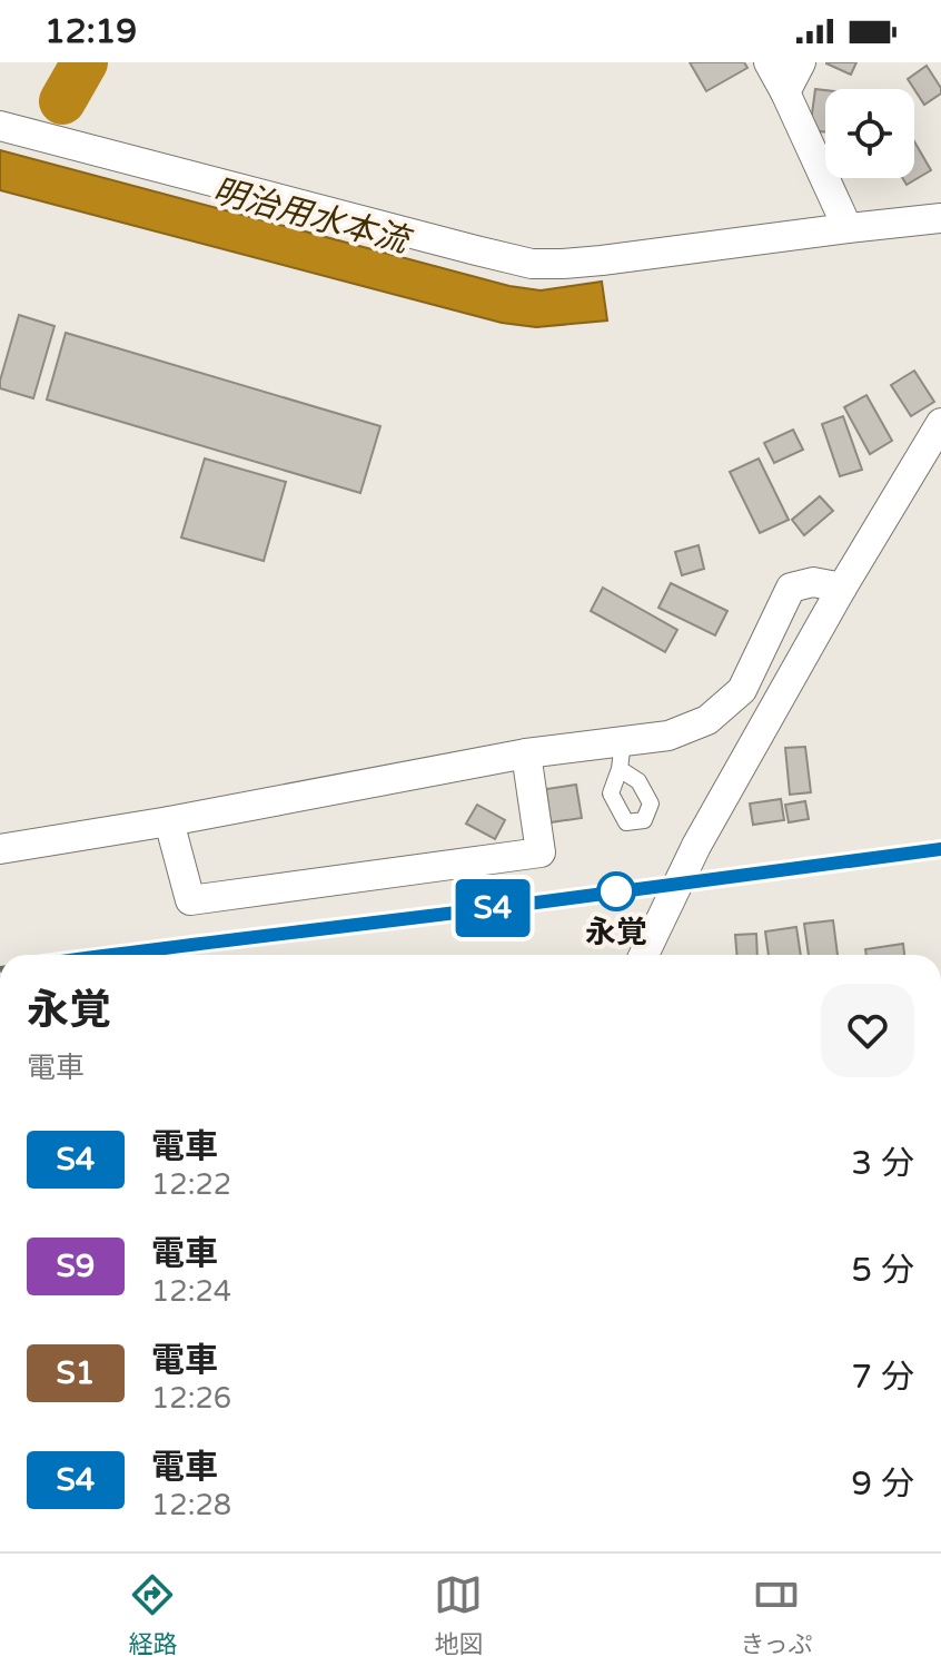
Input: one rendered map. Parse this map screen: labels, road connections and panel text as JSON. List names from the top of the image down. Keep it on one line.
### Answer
{"water":["明治用水本流"],"places":["永覚"],"page":{"status":"12:19","on_map":"S4","heading":["永覚","電車"],"list":[{"mark":"S4","name":"電車","note":"12:22","value":"3 分"},{"mark":"S9","name":"電車","note":"12:24","value":"5 分"},{"mark":"S1","name":"電車","note":"12:26","value":"7 分"},{"mark":"S4","name":"電車","note":"12:28","value":"9 分"}],"tabs":["経路","地図","きっぷ"]}}
